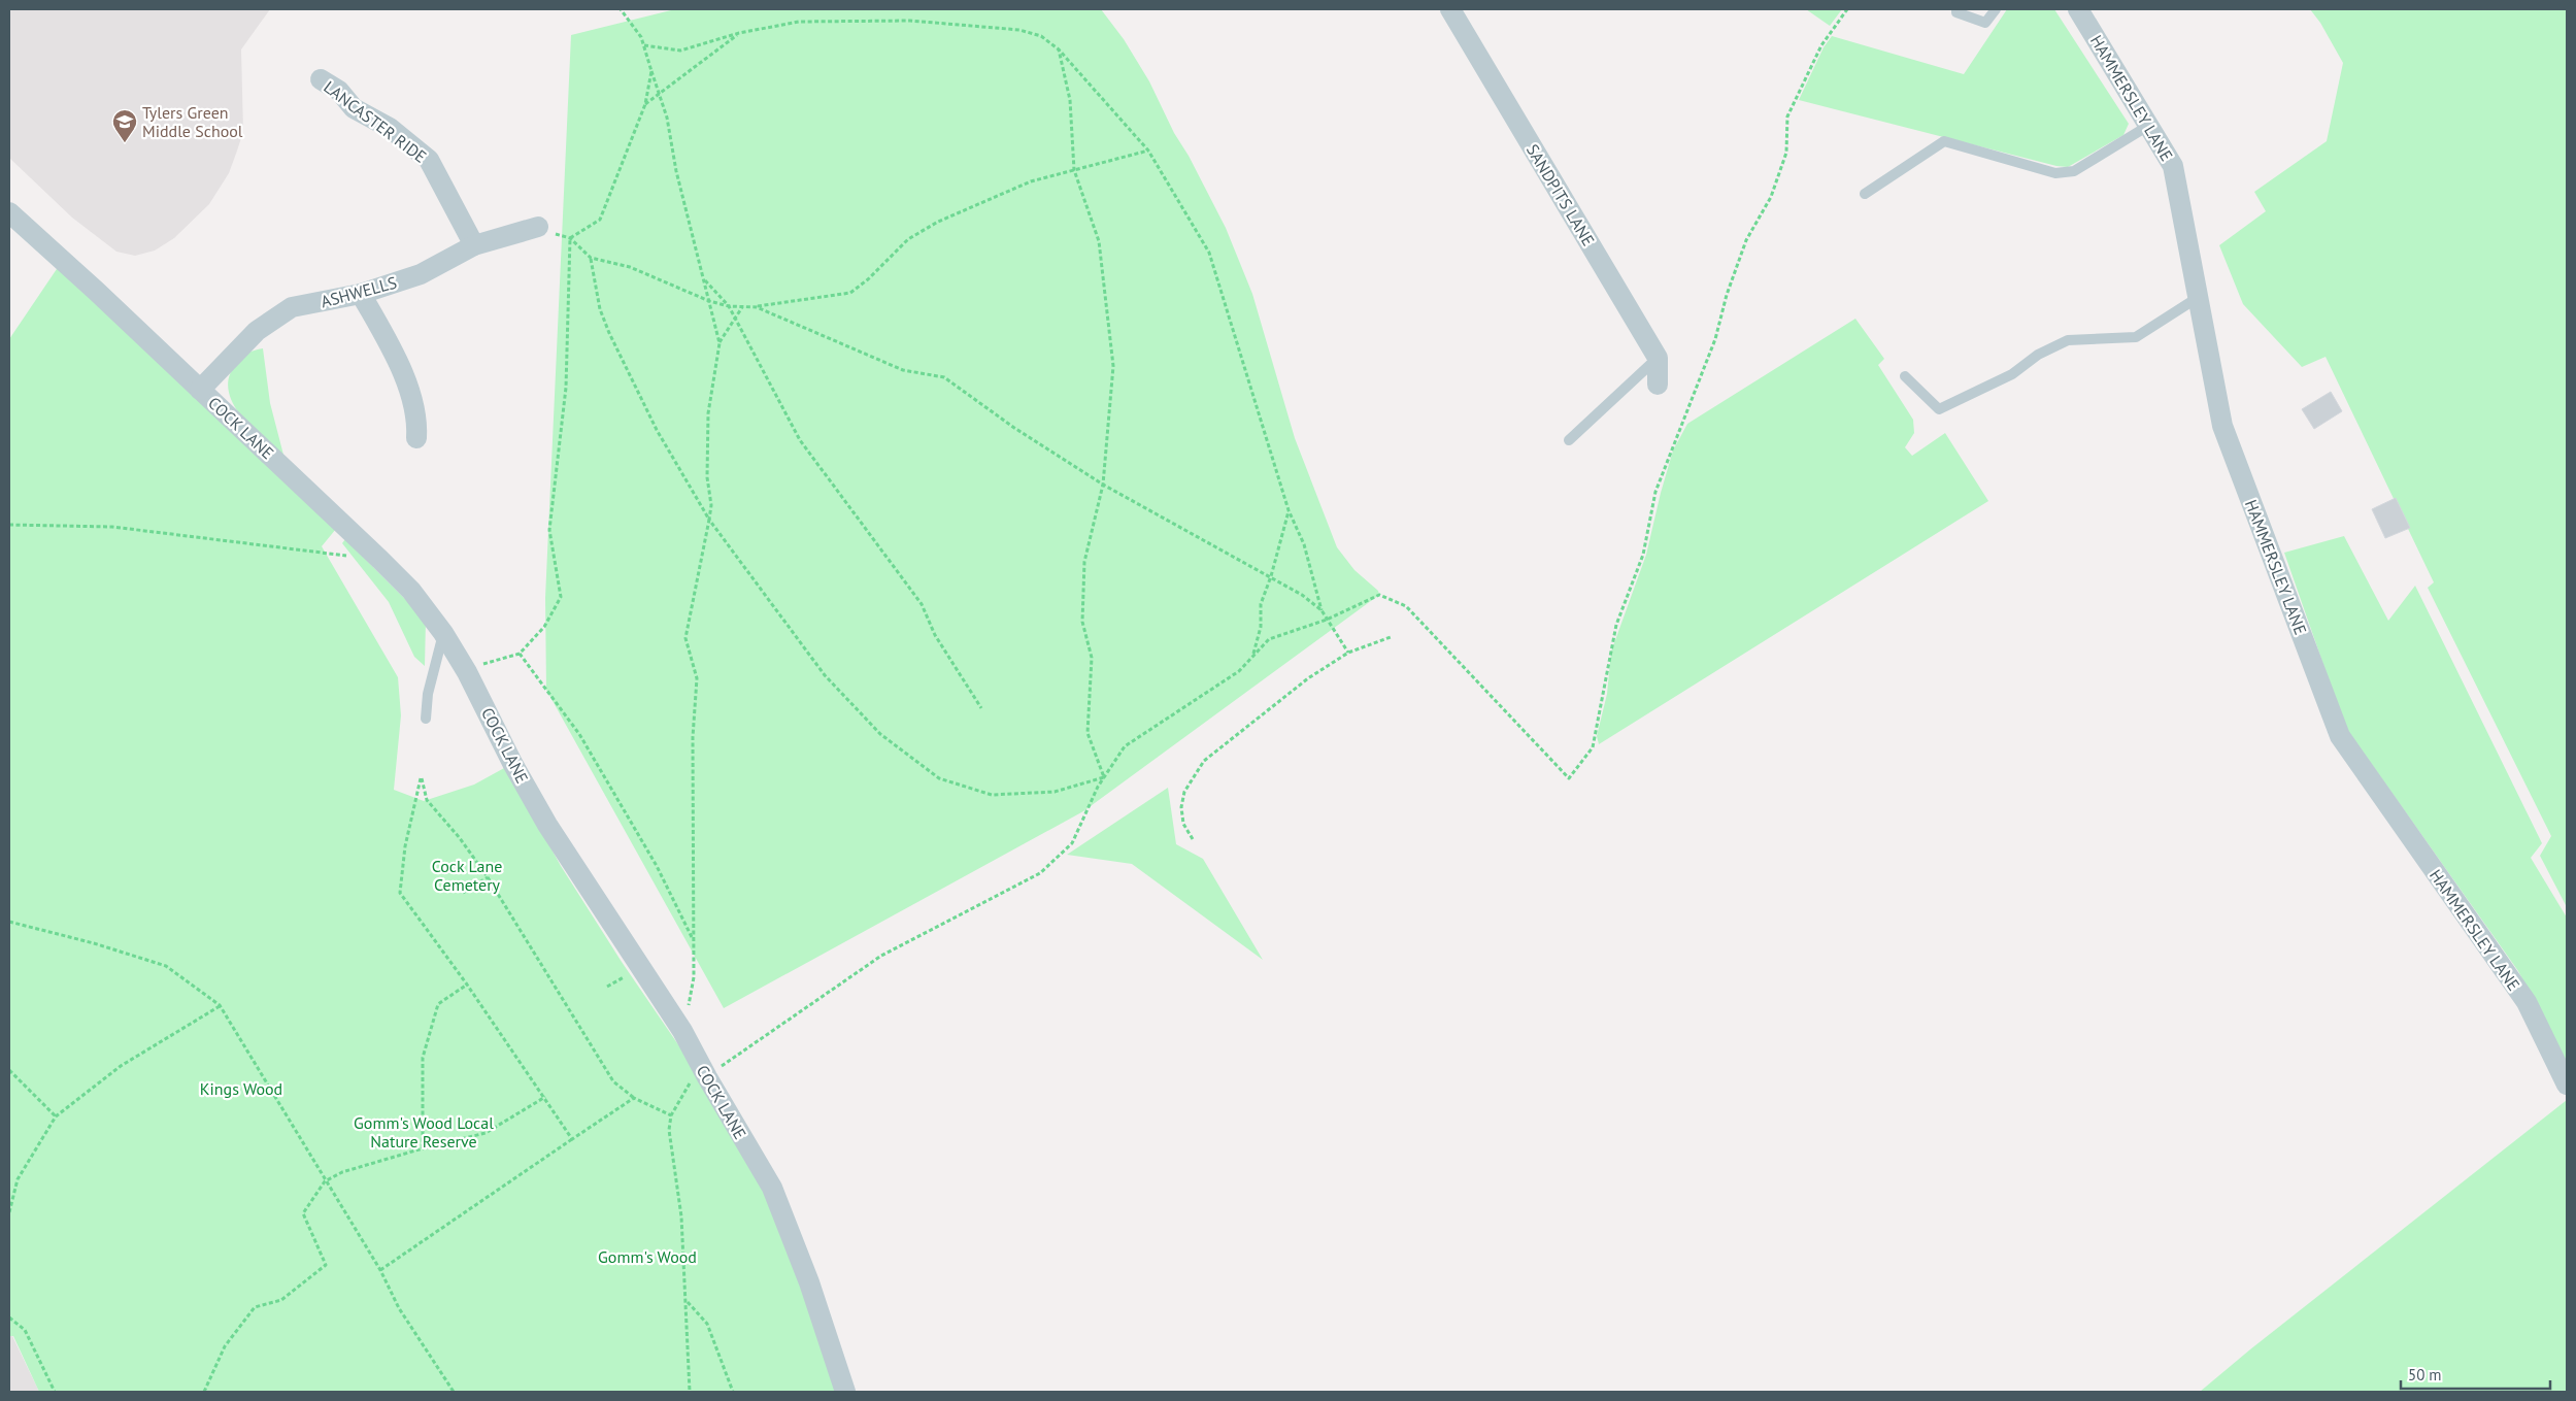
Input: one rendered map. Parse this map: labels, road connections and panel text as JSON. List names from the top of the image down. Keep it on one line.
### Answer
{"streets":{"street":["HAMMERSLEY LANE","LANCASTER RIDE","SANDPITS LANE","ASHWELLS","COCK LANE"]},"crossings":[["LANCASTER RIDE","ASHWELLS"],["ASHWELLS","COCK LANE"]],"parks":["Cock Lane Cemetery","Kings Wood","Gomm's Wood Local Nature Reserve","Gomm's Wood"],"places":{"school or university":["Tylers Green Middle School"]},"scale_bar":"50 m"}
